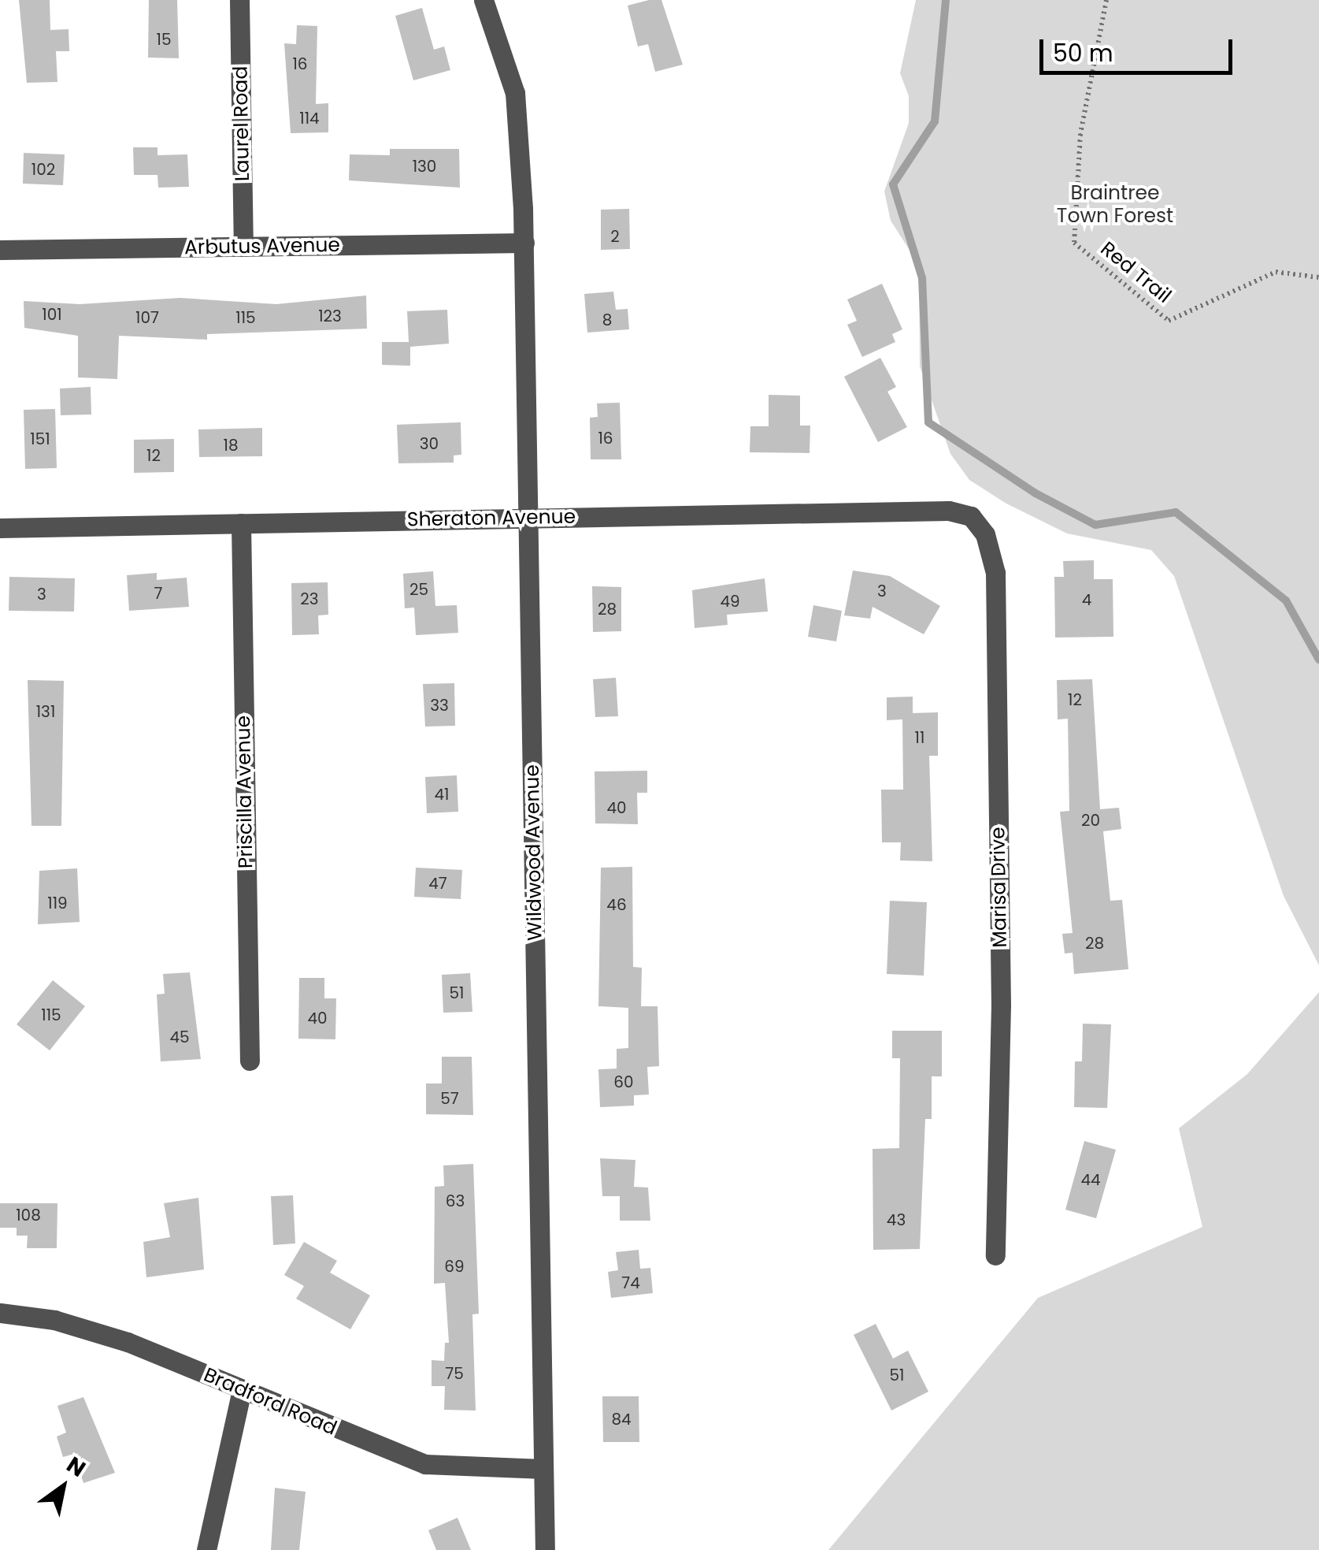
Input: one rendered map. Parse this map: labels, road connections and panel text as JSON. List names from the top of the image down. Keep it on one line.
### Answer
{"streets":{"street":["Laurel Road","Arbutus Avenue","Sheraton Avenue","Priscilla Avenue","Wildwood Avenue","Marisa Drive","Bradford Road"],"path":["Red Trail"]},"crossings":[["Laurel Road","Arbutus Avenue"],["Arbutus Avenue","Wildwood Avenue"],["Sheraton Avenue","Priscilla Avenue"],["Sheraton Avenue","Wildwood Avenue"],["Sheraton Avenue","Marisa Drive"],["Wildwood Avenue","Bradford Road"]],"parks":["Braintree Town Forest"],"house_numbers":["15","16","114","130","102","2","101","123","107","115","8","16","151","30","18","12","25","3","7","3","23","4","49","28","12","33","131","11","41","40","20","47","119","46","28","51","115","40","45","60","57","44","63","108","43","69","74","75","51","84"],"scale_bar":"50 m","north":"top right"}
